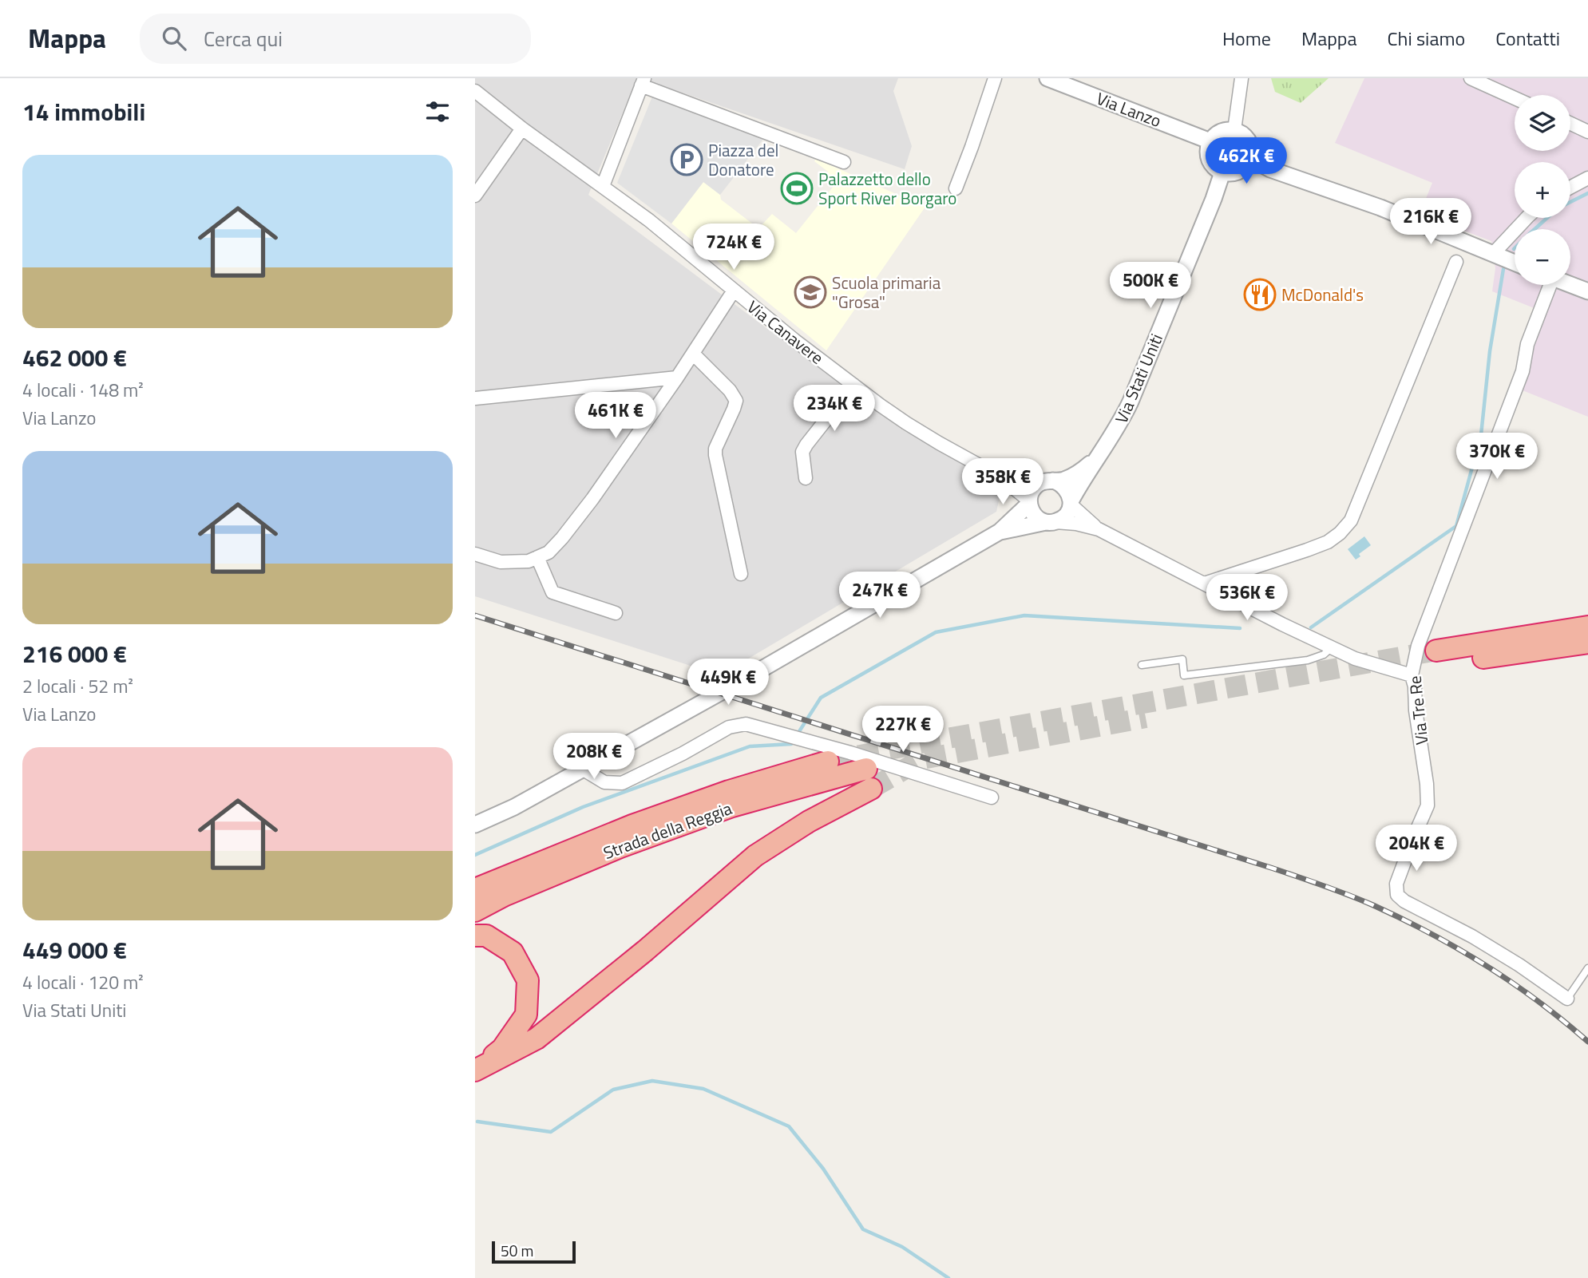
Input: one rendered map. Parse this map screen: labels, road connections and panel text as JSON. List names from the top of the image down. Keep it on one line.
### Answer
{"streets":{"highway":["Strada della Reggia"],"street":["Via Lanzo","Via Canavere","Via Stati Uniti","Via Tre Re"]},"crossings":[["Via Lanzo","Via Stati Uniti"],["Via Canavere","Via Stati Uniti"]],"places":{"parking":["Piazza del Donatore"],"sports":["Palazzetto dello Sport River Borgaro"],"school or university":["Scuola primaria \"Grosa\""],"restaurant":["McDonald's"]},"scale_bar":"50 m","page":{"header":"Mappa","search":"Cerca qui","nav":["Home","Mappa","Chi siamo","Contatti"],"heading":"14 immobili","map_buttons":["+","−"],"price":["462K €","216K €","724K €","500K €","234K €","461K €","370K €","358K €","247K €","536K €","449K €","227K €","208K €","204K €"],"list":[{"name":"462 000 €","note":"4 locali · 148 m² · Via Lanzo"},{"name":"216 000 €","note":"2 locali · 52 m² · Via Lanzo"},{"name":"449 000 €","note":"4 locali · 120 m² · Via Stati Uniti"}],"scale":"50 m"}}
